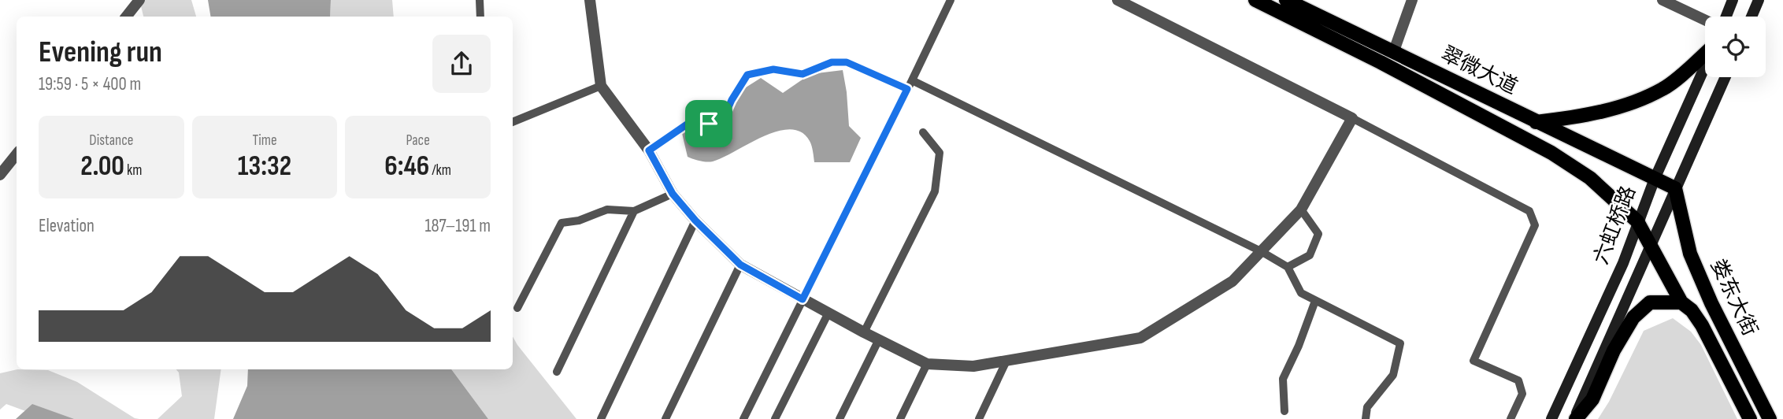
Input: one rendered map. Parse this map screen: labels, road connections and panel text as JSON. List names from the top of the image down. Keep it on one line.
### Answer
{"streets":{"main road":["翠微大道","六虹桥路","娄东大街"]},"crossings":[["翠微大道","六虹桥路"],["翠微大道","娄东大街"],["六虹桥路","娄东大街"]],"page":{"heading":["Evening run","19:59 · 5 × 400 m"],"stats":[["Distance","2.00 km"],["Time","13:32"],["Pace","6:46 /km"]],"chart":["Elevation","187–191 m"]}}
